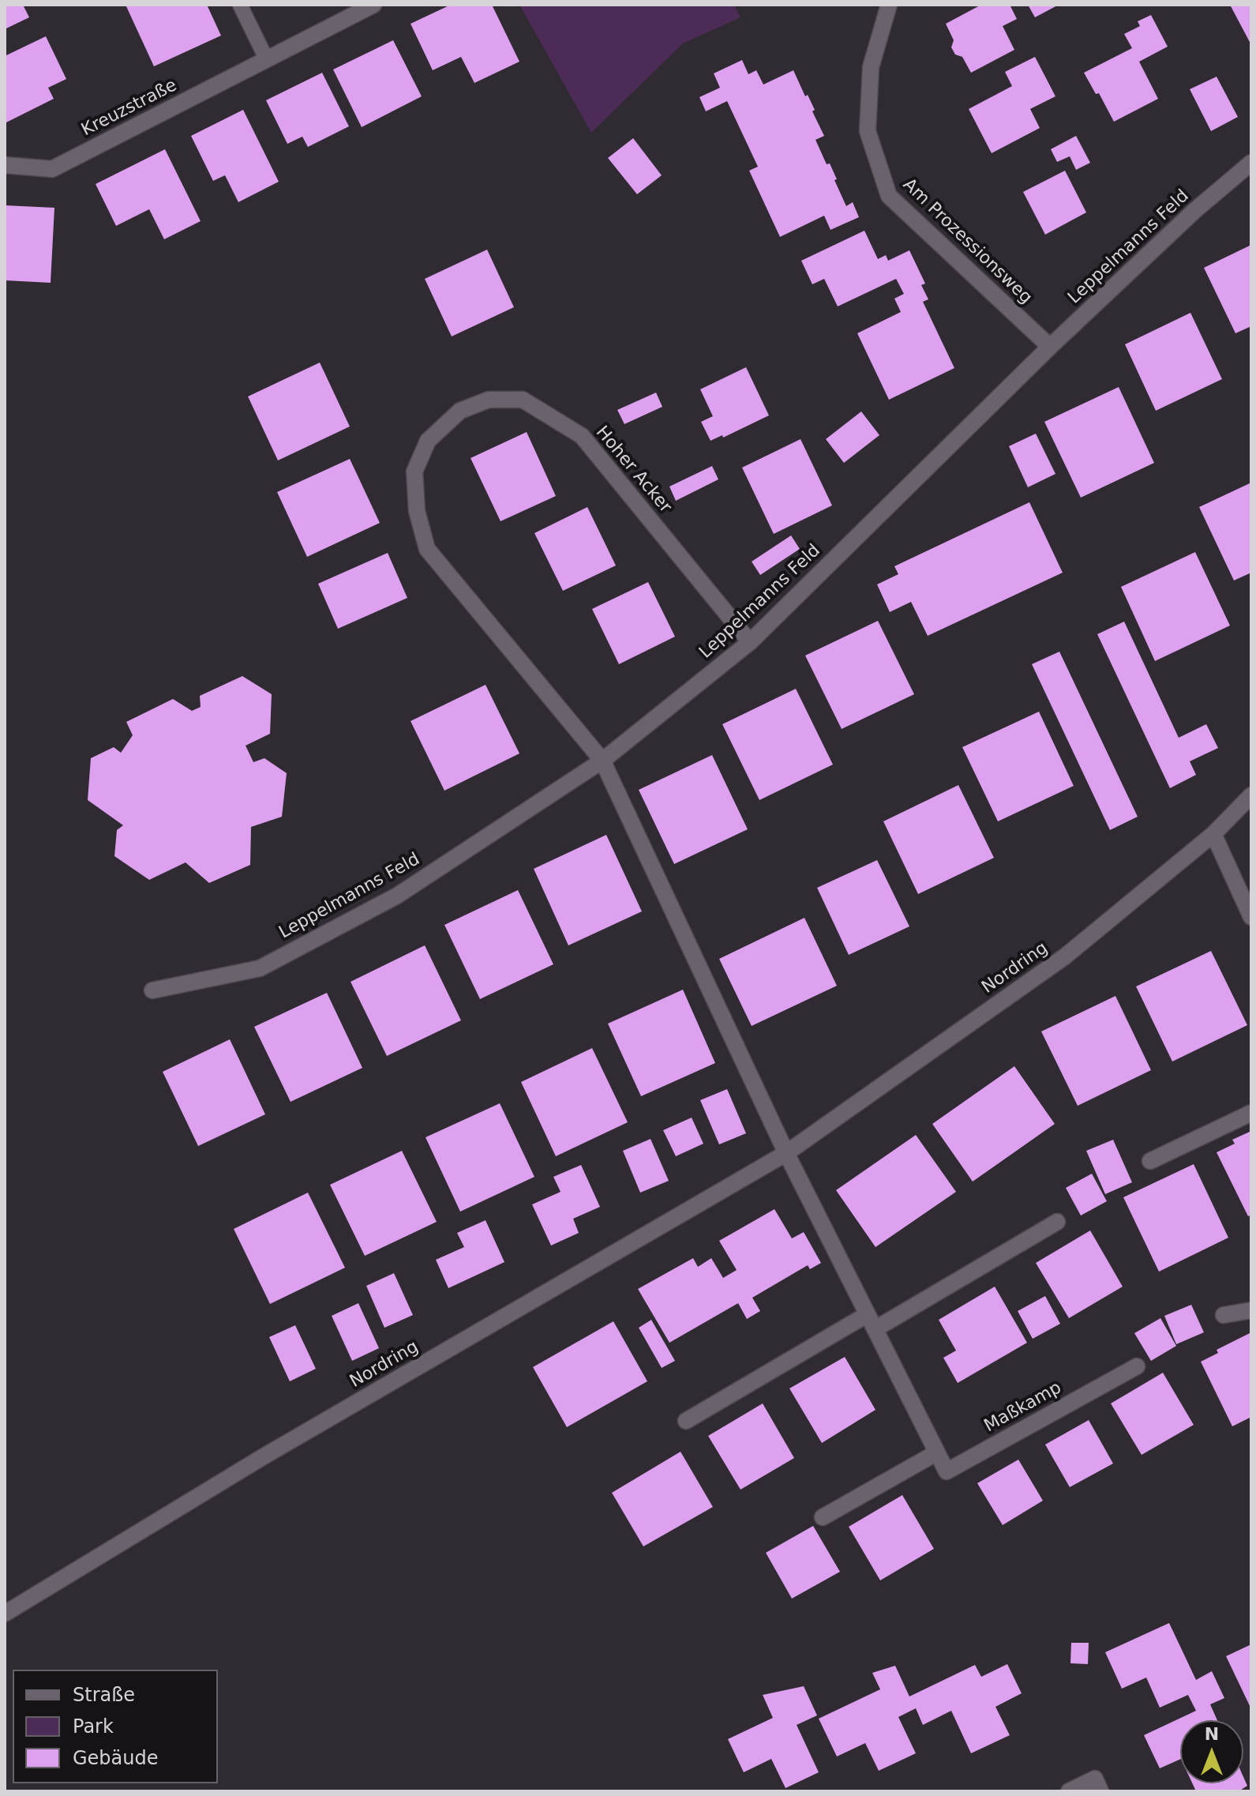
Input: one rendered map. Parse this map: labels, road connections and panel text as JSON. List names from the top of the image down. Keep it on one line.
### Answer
{"streets":{"street":["Kreuzstraße","Am Prozessionsweg","Leppelmanns Feld","Hoher Acker","Nordring","Maßkamp"]},"crossings":[["Am Prozessionsweg","Leppelmanns Feld"],["Leppelmanns Feld","Hoher Acker"],["Nordring","Maßkamp"]],"legend":["Straße","Park","Gebäude"],"north":"top"}
